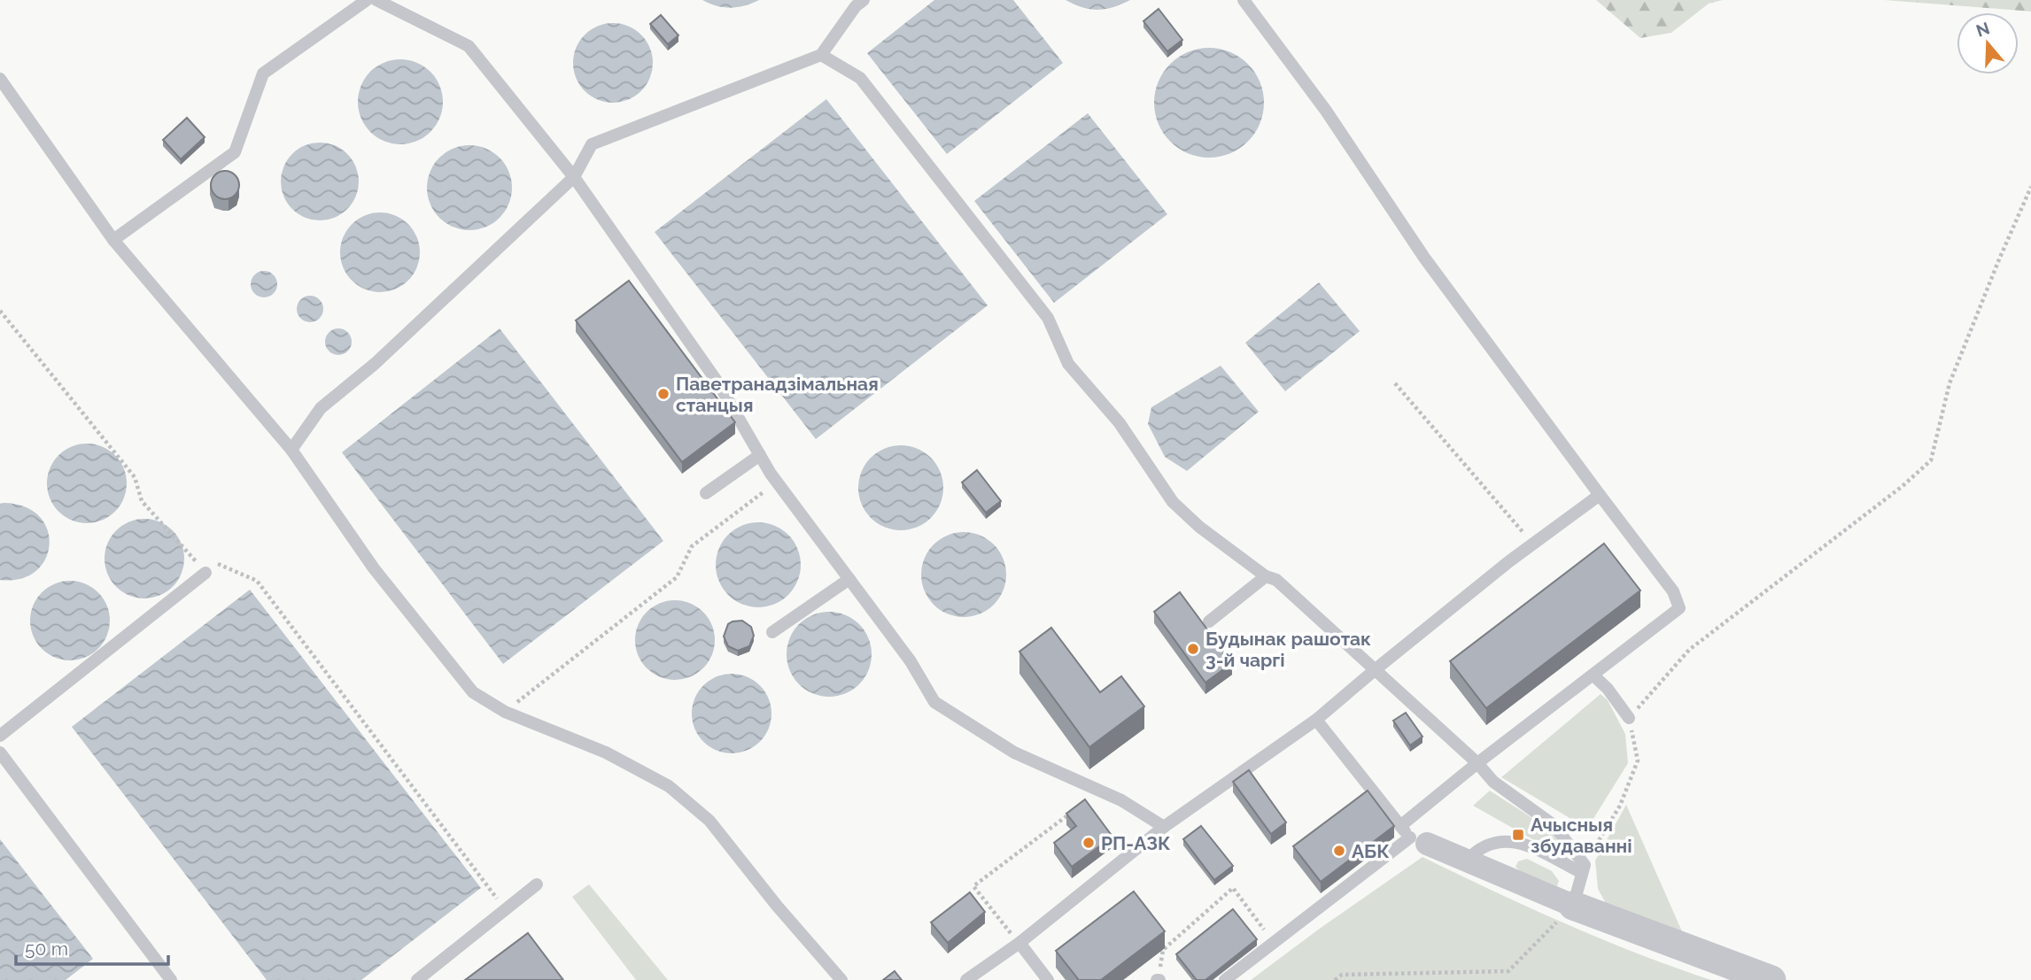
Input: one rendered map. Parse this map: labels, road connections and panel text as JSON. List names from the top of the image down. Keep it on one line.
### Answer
{"places":{"other":["Паветранадзімальная станцыя","Будынак рашотак 3-й чаргі","РП-АЗК","АБК"],"transit":["Ачысныя збудаванні"]},"scale_bar":"50 m","north":"top"}
